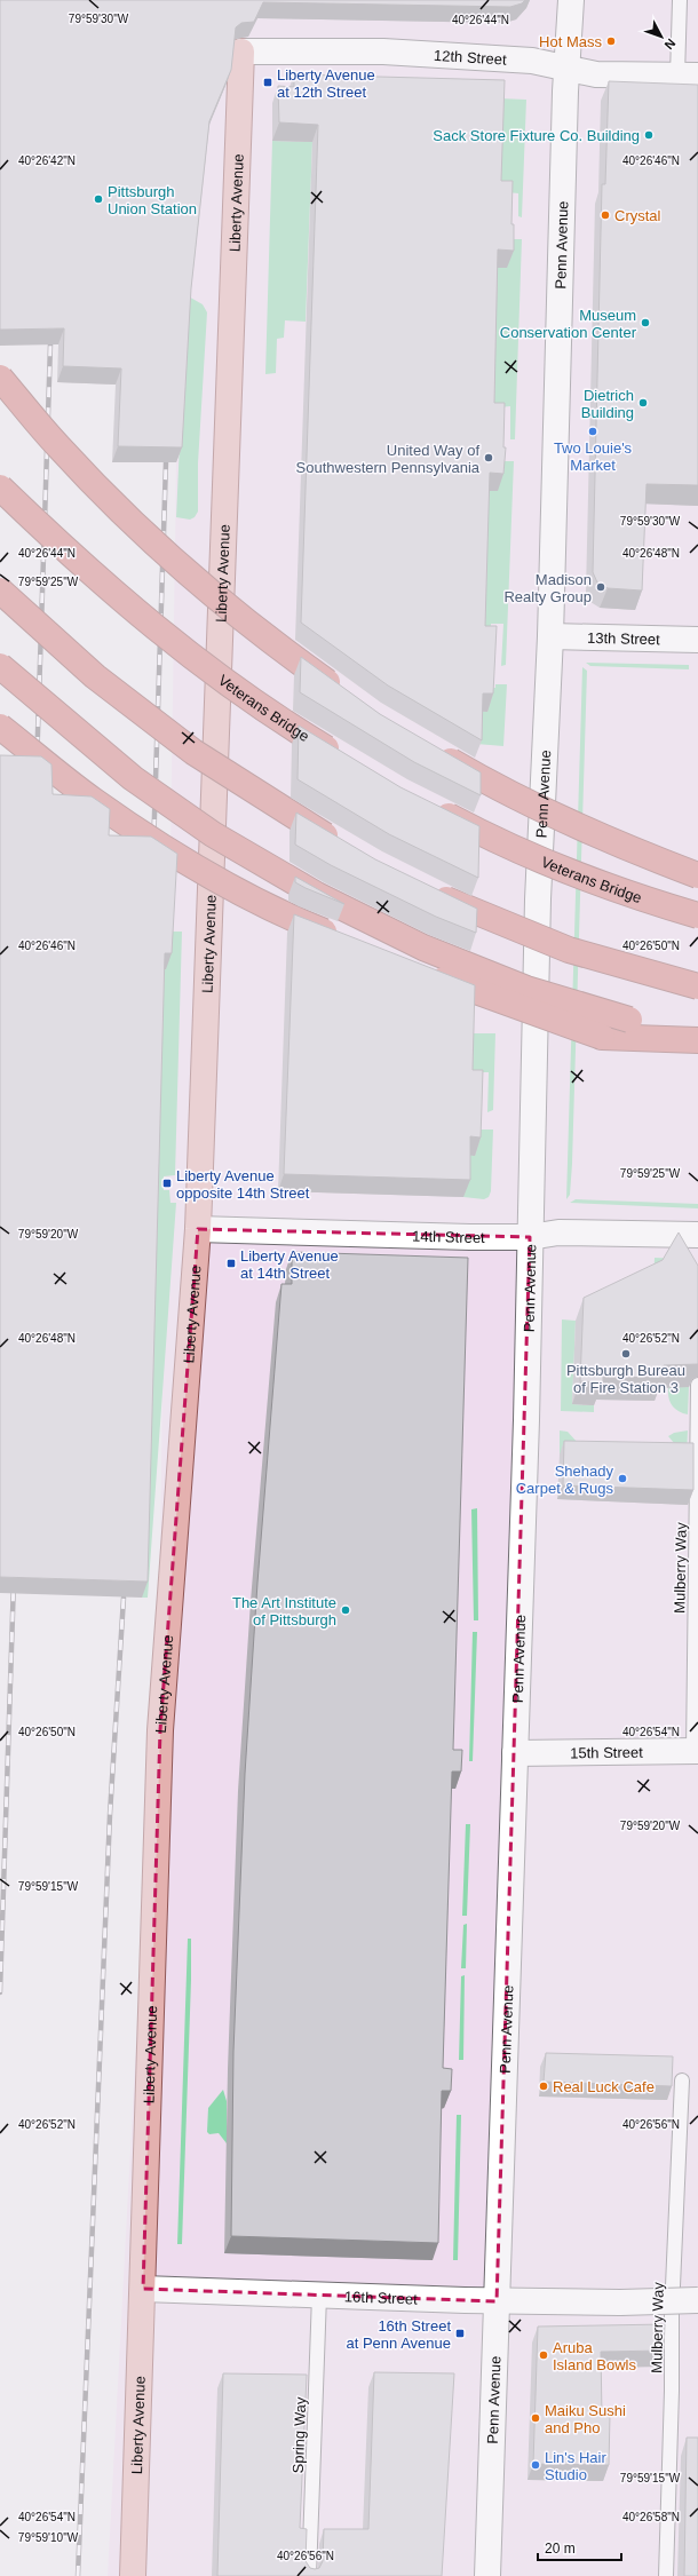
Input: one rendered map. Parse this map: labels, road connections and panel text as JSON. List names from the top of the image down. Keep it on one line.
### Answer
{"streets":{"highway":["Veterans Bridge"],"main road":["Liberty Avenue"],"street":["12th Street","Penn Avenue","13th Street","14th Street","15th Street","16th Street"],"lane":["Mulberry Way","Spring Way"]},"crossings":[["12th Street","Liberty Avenue"],["12th Street","Penn Avenue"],["Liberty Avenue","14th Street"],["Liberty Avenue","16th Street"],["Penn Avenue","13th Street"],["Penn Avenue","14th Street"],["Penn Avenue","15th Street"],["Penn Avenue","16th Street"],["Mulberry Way","15th Street"],["16th Street","Spring Way"]],"places":{"other":["Hot Mass","Sack Store Fixture Co. Building","Pittsburgh Union Station","Crystal","Museum Conservation Center","Dietrich Building","Two Louie's Market","United Way of Southwestern Pennsylvania","Madison Realty Group","Pittsburgh Bureau of Fire Station 3","Shehady Carpet & Rugs","The Art Institute of Pittsburgh","Real Luck Cafe","Aruba Island Bowls","Maiku Sushi and Pho","Lin's Hair Studio"],"transit":["Liberty Avenue at 12th Street","Liberty Avenue opposite 14th Street","Liberty Avenue at 14th Street","16th Street at Penn Avenue"]},"scale_bar":"20 m","north":"bottom right","coordinates":["79°59'30\"W","40°26'44\"N","40°26'46\"N","40°26'42\"N","40°26'48\"N","79°59'25\"W","40°26'50\"N","79°59'20\"W","40°26'52\"N","40°26'54\"N","79°59'15\"W","40°26'56\"N","40°26'58\"N","79°59'10\"W"]}
